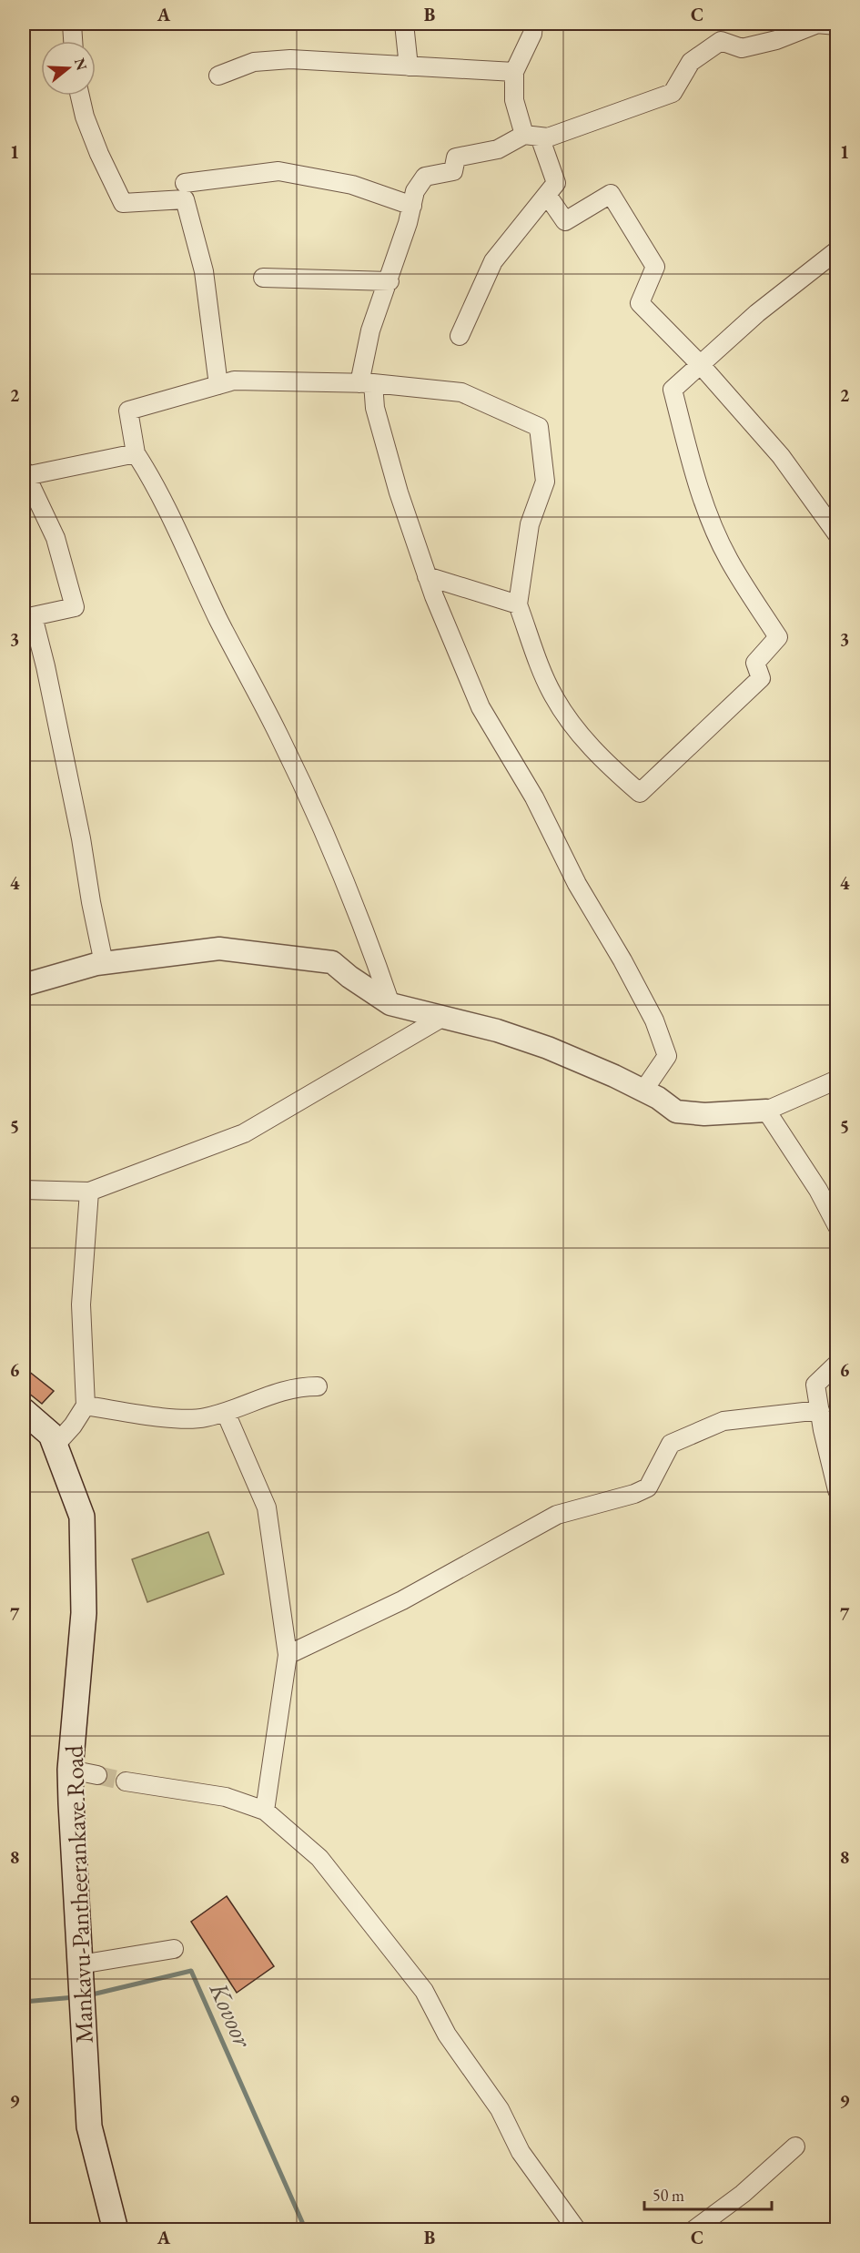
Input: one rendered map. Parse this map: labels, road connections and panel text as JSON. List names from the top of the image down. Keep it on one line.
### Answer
{"streets":{"main road":["Mankavu-Pantheerankave Road"]},"water":["Kovoor"],"scale_bar":"50 m","north":"right","grid":{"columns":["A","B","C"],"rows":["1","2","3","4","5","6","7","8","9"]}}
